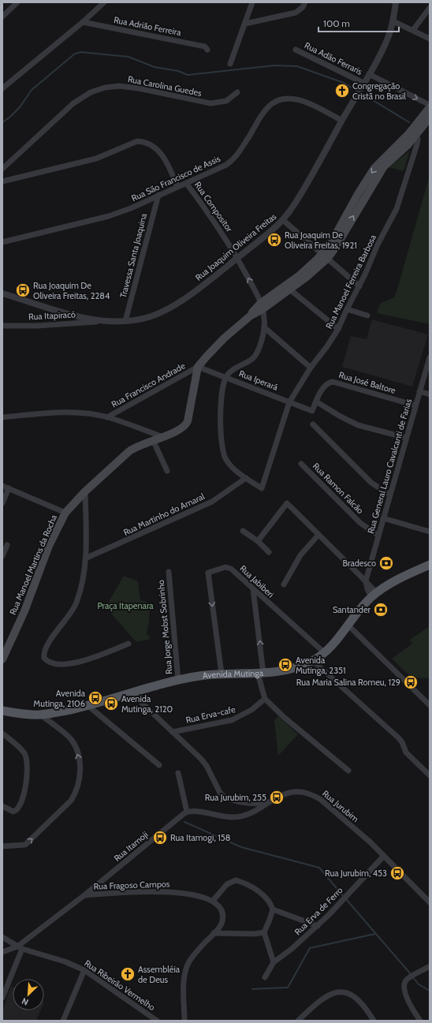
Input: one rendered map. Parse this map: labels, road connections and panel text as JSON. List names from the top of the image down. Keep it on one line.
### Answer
{"streets":{"main road":["Rua Manoel Martins da Rocha","Avenida Mutinga"],"street":["Rua Adrião Ferreira","Rua Adão Ferraris","Rua Carolina Guedes","Rua São Francisco de Assis","Rua Compositor","Rua Joaquim Oliveira Freitas","Travessa Santa Joaquina","Rua Manoel Ferreira Barbosa","Rua Itapiracó","Rua Iperará","Rua José Baltore","Rua Francisco Andrade","Rua General Lauro Cavalcanti de Farias","Rua Ramon Falcão","Rua Martinho do Amaral","Rua Jabiberi","Rua Jorge Mobst Sobrinho","Rua Erva-cafe","Rua Jurubim","Rua Itamoji","Rua Fragoso Campos","Rua Erva de Ferro","Rua Ribeirão Vermelho"]},"crossings":[["Rua Adão Ferraris","Rua Joaquim Oliveira Freitas"],["Rua São Francisco de Assis","Rua Compositor"],["Rua São Francisco de Assis","Rua Joaquim Oliveira Freitas"],["Rua São Francisco de Assis","Travessa Santa Joaquina"],["Rua Compositor","Rua Joaquim Oliveira Freitas"],["Rua Joaquim Oliveira Freitas","Travessa Santa Joaquina"],["Rua Joaquim Oliveira Freitas","Rua Itapiracó"],["Rua Manoel Ferreira Barbosa","Rua Iperará"],["Rua Manoel Ferreira Barbosa","Rua Martinho do Amaral"],["Rua Iperará","Rua José Baltore"],["Rua Iperará","Rua Francisco Andrade"],["Rua Iperará","Rua Manoel Martins da Rocha"],["Rua José Baltore","Rua General Lauro Cavalcanti de Farias"],["Rua Francisco Andrade","Rua Manoel Martins da Rocha"],["Rua General Lauro Cavalcanti de Farias","Rua Ramon Falcão"],["Rua Jabiberi","Avenida Mutinga"],["Rua Jorge Mobst Sobrinho","Avenida Mutinga"],["Avenida Mutinga","Rua Jurubim"],["Rua Erva-cafe","Rua Jurubim"],["Rua Jurubim","Rua Erva de Ferro"],["Rua Itamoji","Rua Fragoso Campos"],["Rua Itamoji","Rua Ribeirão Vermelho"]],"parks":["Praça Itapenara"],"places":{"church":["Congregação Cristã no Brasil","Assembléia de Deus"],"bus stop":["Rua Joaquim De Oliveira Freitas, 1921","Rua Joaquim De Oliveira Freitas, 2284","Avenida Mutinga, 2351","Rua Maria Salina Romeu, 129","Avenida Mutinga, 2106","Avenida Mutinga, 2120","Rua Jurubim, 255","Rua Itamogi, 158","Rua Jurubim, 453"],"bank":["Bradesco","Santander"]},"scale_bar":"100 m","north":"bottom left"}
